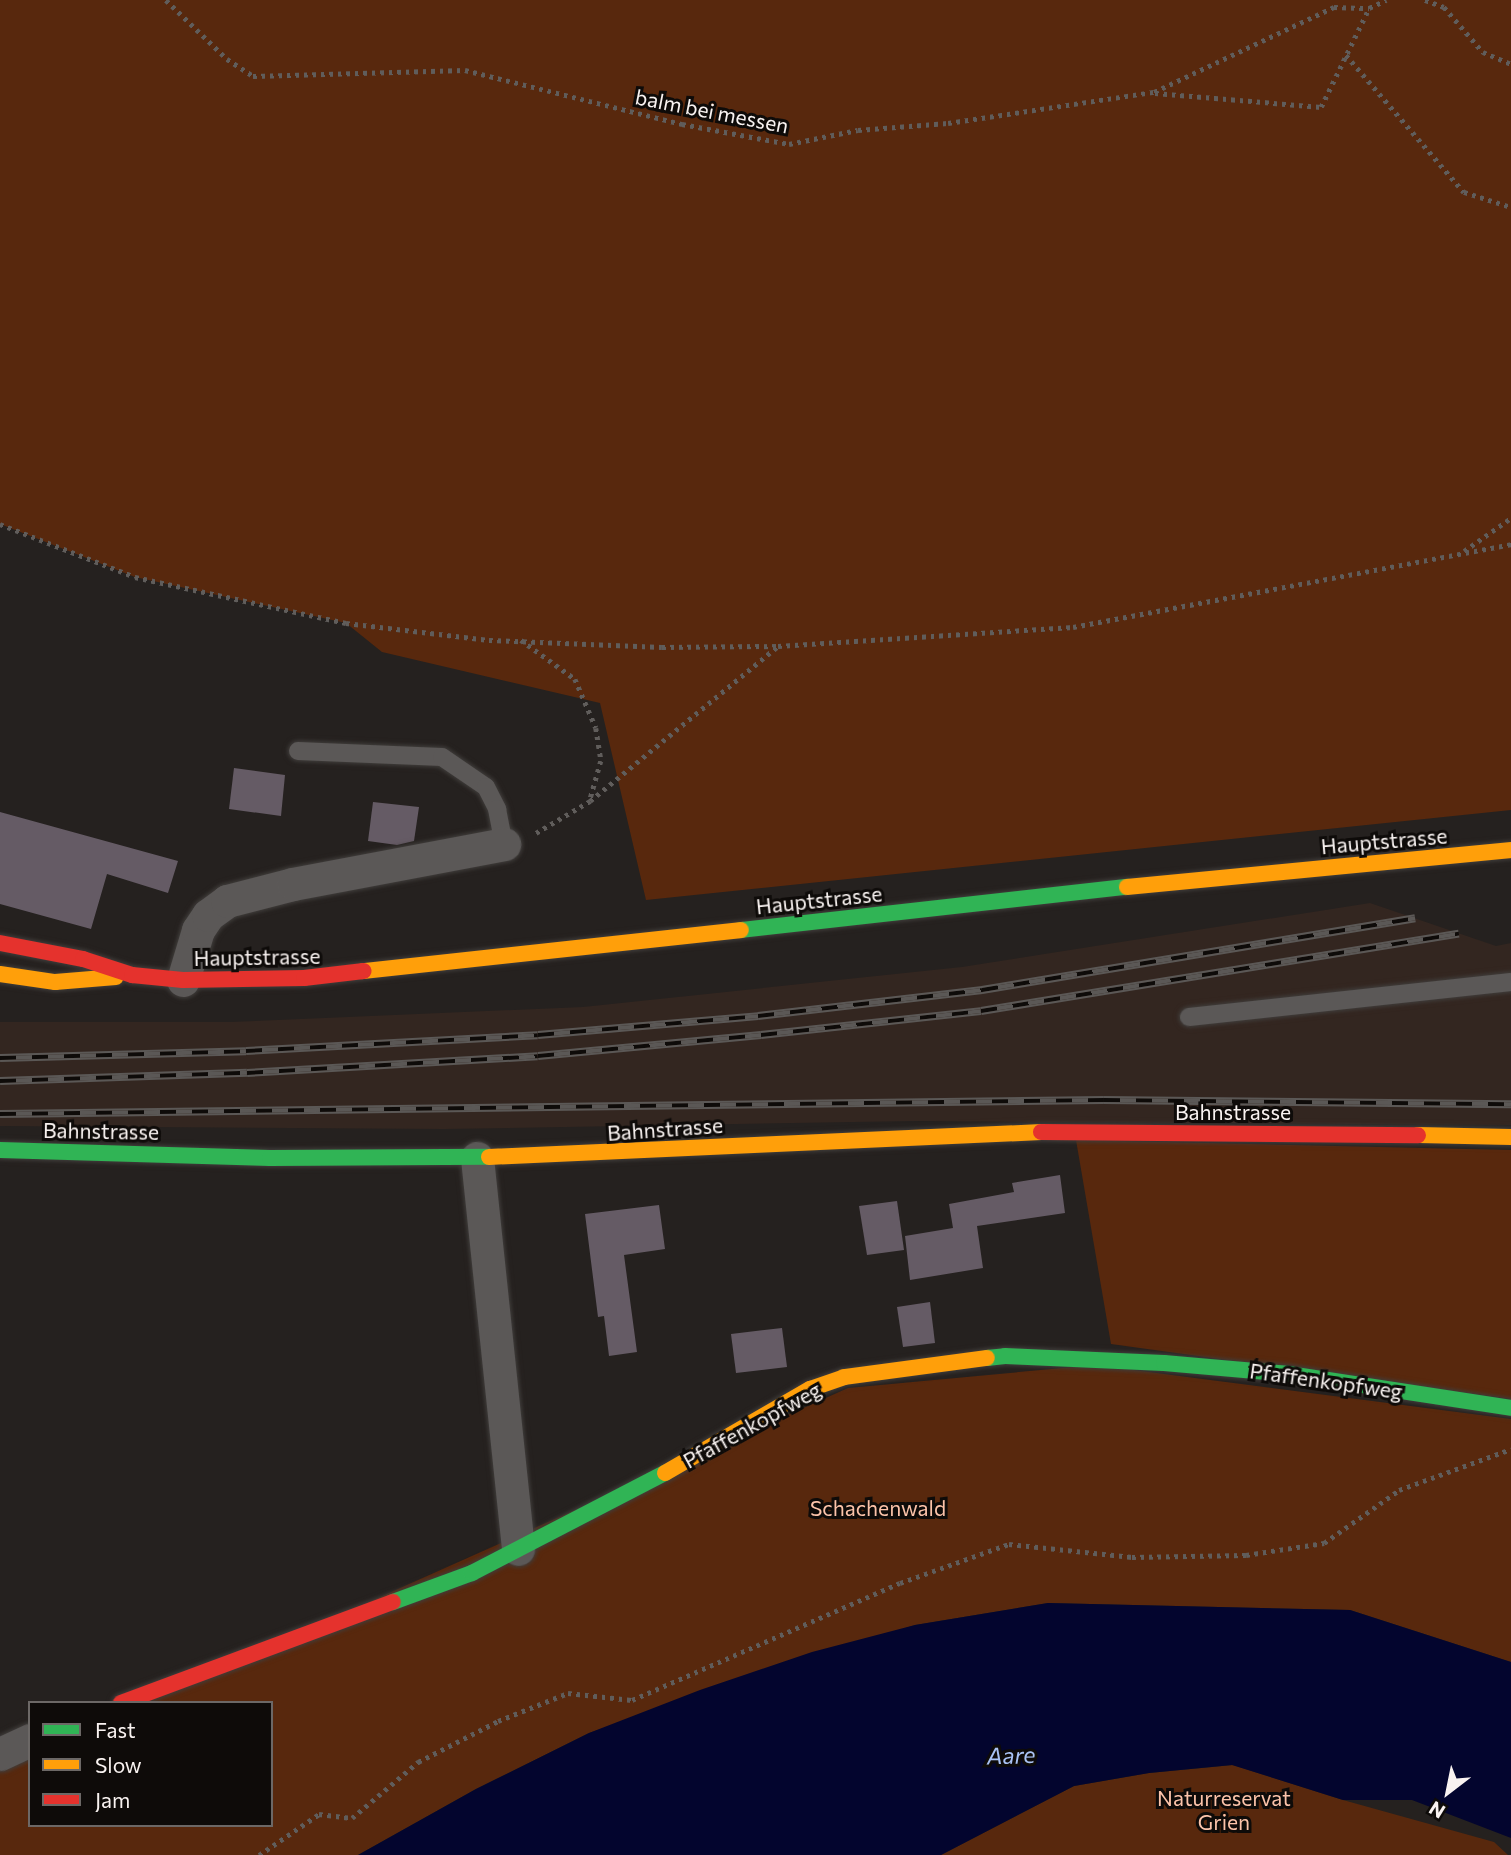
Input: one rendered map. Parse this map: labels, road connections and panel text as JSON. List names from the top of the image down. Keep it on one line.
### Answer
{"streets":{"street":["Hauptstrasse","Bahnstrasse","Pfaffenkopfweg"],"path":["balm bei messen"]},"water":["Aare"],"parks":["Schachenwald","Naturreservat Grien"],"legend":["Fast","Slow","Jam"],"north":"bottom left"}
